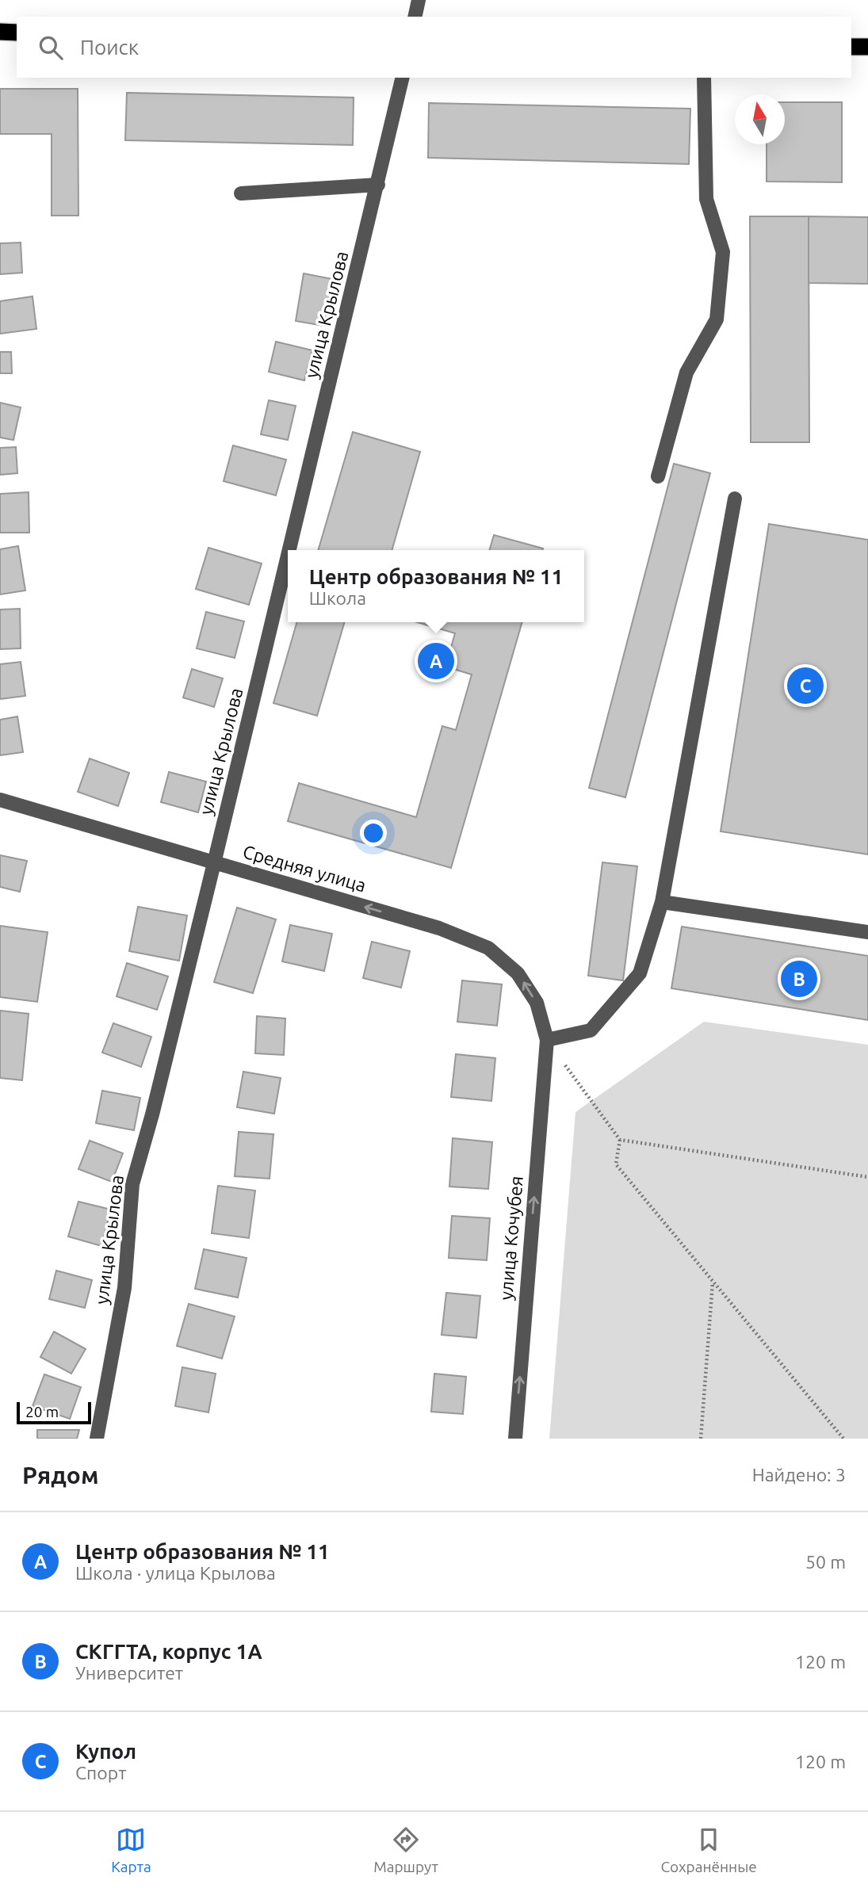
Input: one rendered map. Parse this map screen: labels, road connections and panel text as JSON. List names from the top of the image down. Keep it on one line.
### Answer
{"streets":{"street":["улица Крылова","Средняя улица","улица Кочубея"]},"crossings":[["улица Крылова","Средняя улица"],["Средняя улица","улица Кочубея"]],"one_way":["Средняя улица","улица Кочубея"],"scale_bar":"20 m","north":"top","page":{"search":"Поиск","popup":["Центр образования № 11","Школа"],"pins":["A","C","B"],"scale":"20 m","heading":["Рядом","Найдено: 3"],"list":[{"mark":"A","name":"Центр образования № 11","note":"Школа · улица Крылова","value":"50 m"},{"mark":"B","name":"СКГГТА, корпус 1А","note":"Университет","value":"120 m"},{"mark":"C","name":"Купол","note":"Спорт","value":"120 m"}],"nav":["Карта","Маршрут","Сохранённые"]}}
